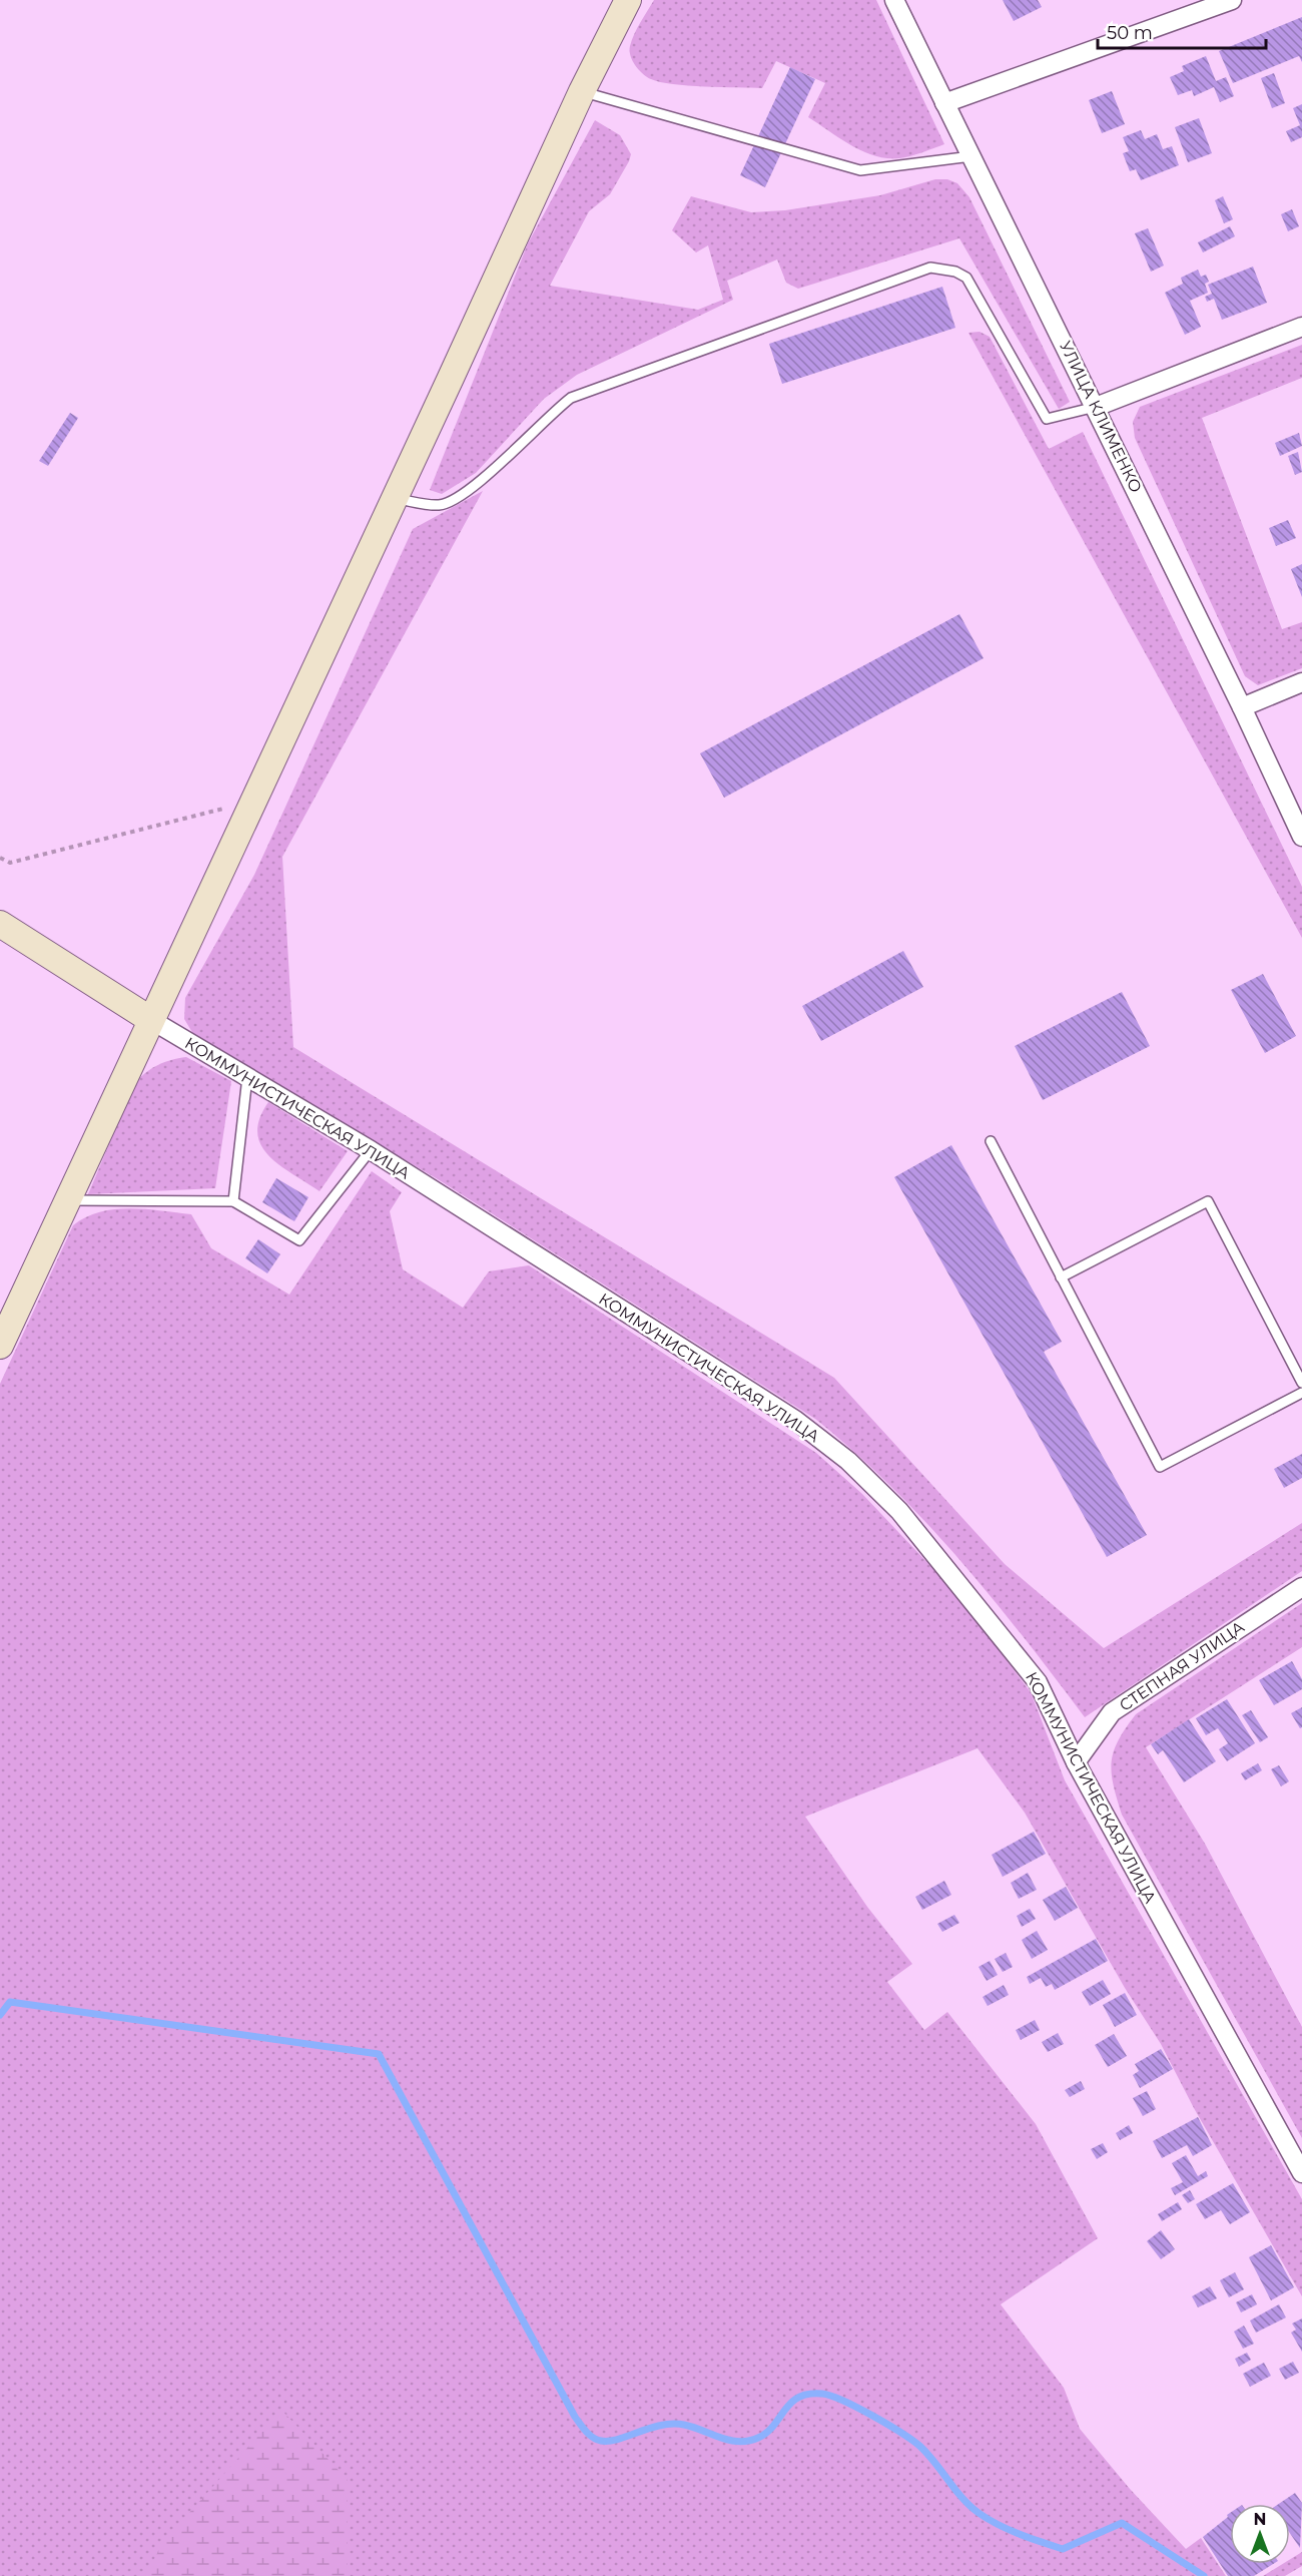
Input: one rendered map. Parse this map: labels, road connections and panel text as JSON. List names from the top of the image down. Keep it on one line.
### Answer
{"streets":{"street":["УЛИЦА КЛИМЕНКО","КОММУНИСТИЧЕСКАЯ УЛИЦА","СТЕПНАЯ УЛИЦА"]},"crossings":[["КОММУНИСТИЧЕСКАЯ УЛИЦА","СТЕПНАЯ УЛИЦА"]],"scale_bar":"50 m","north":"top"}
